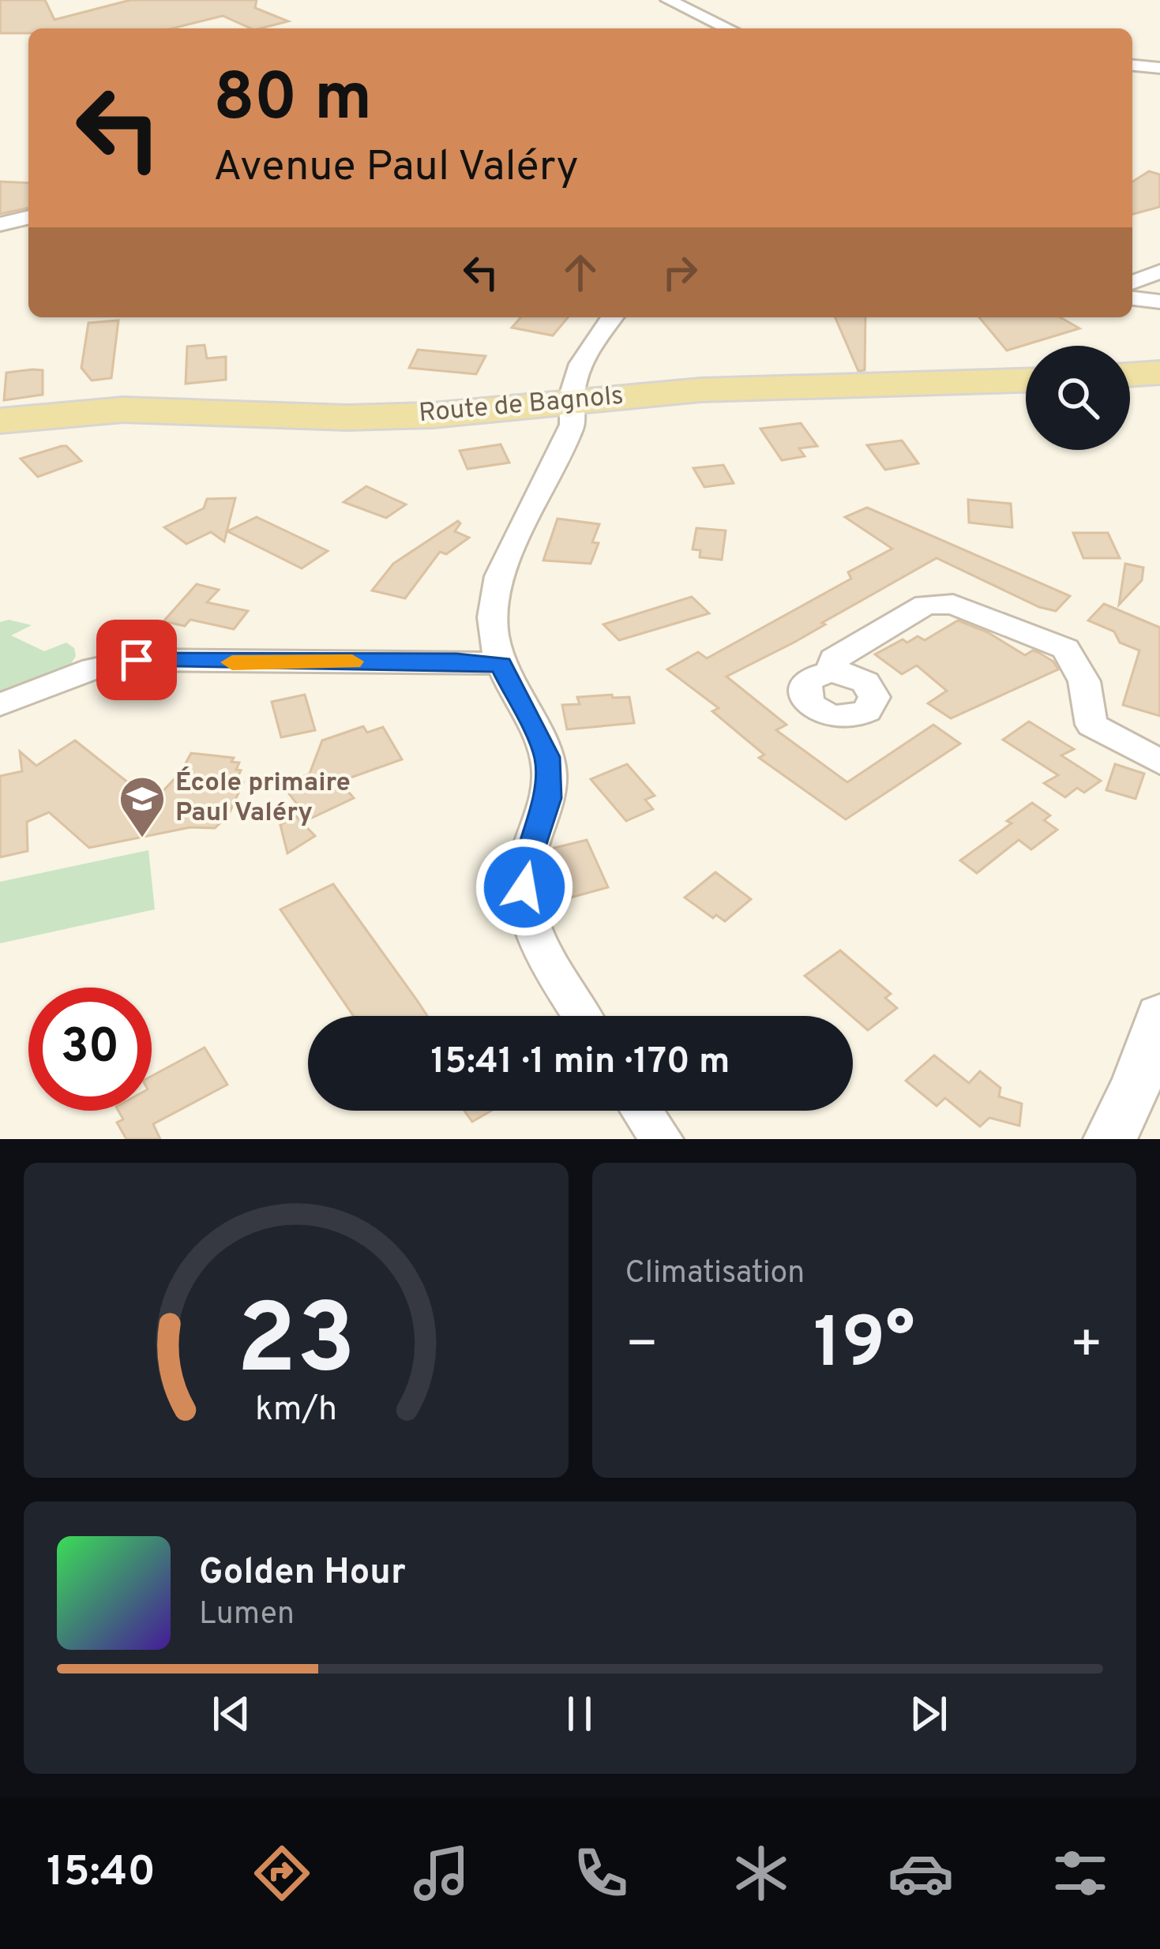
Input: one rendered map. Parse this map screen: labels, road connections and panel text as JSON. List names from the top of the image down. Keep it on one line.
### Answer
{"streets":{"main road":["Route de Bagnols"]},"places":{"school or university":["École primaire Paul Valéry"]},"page":{"turn":["80 m","Avenue Paul Valéry"],"limit":"30","trip":"15:41 · 1 min · 170 m","tile":"Climatisation","heat":["−","19°","+"],"song":["Golden Hour","Lumen"],"tabs":"15:40","gauge":["23","km/h"]}}
